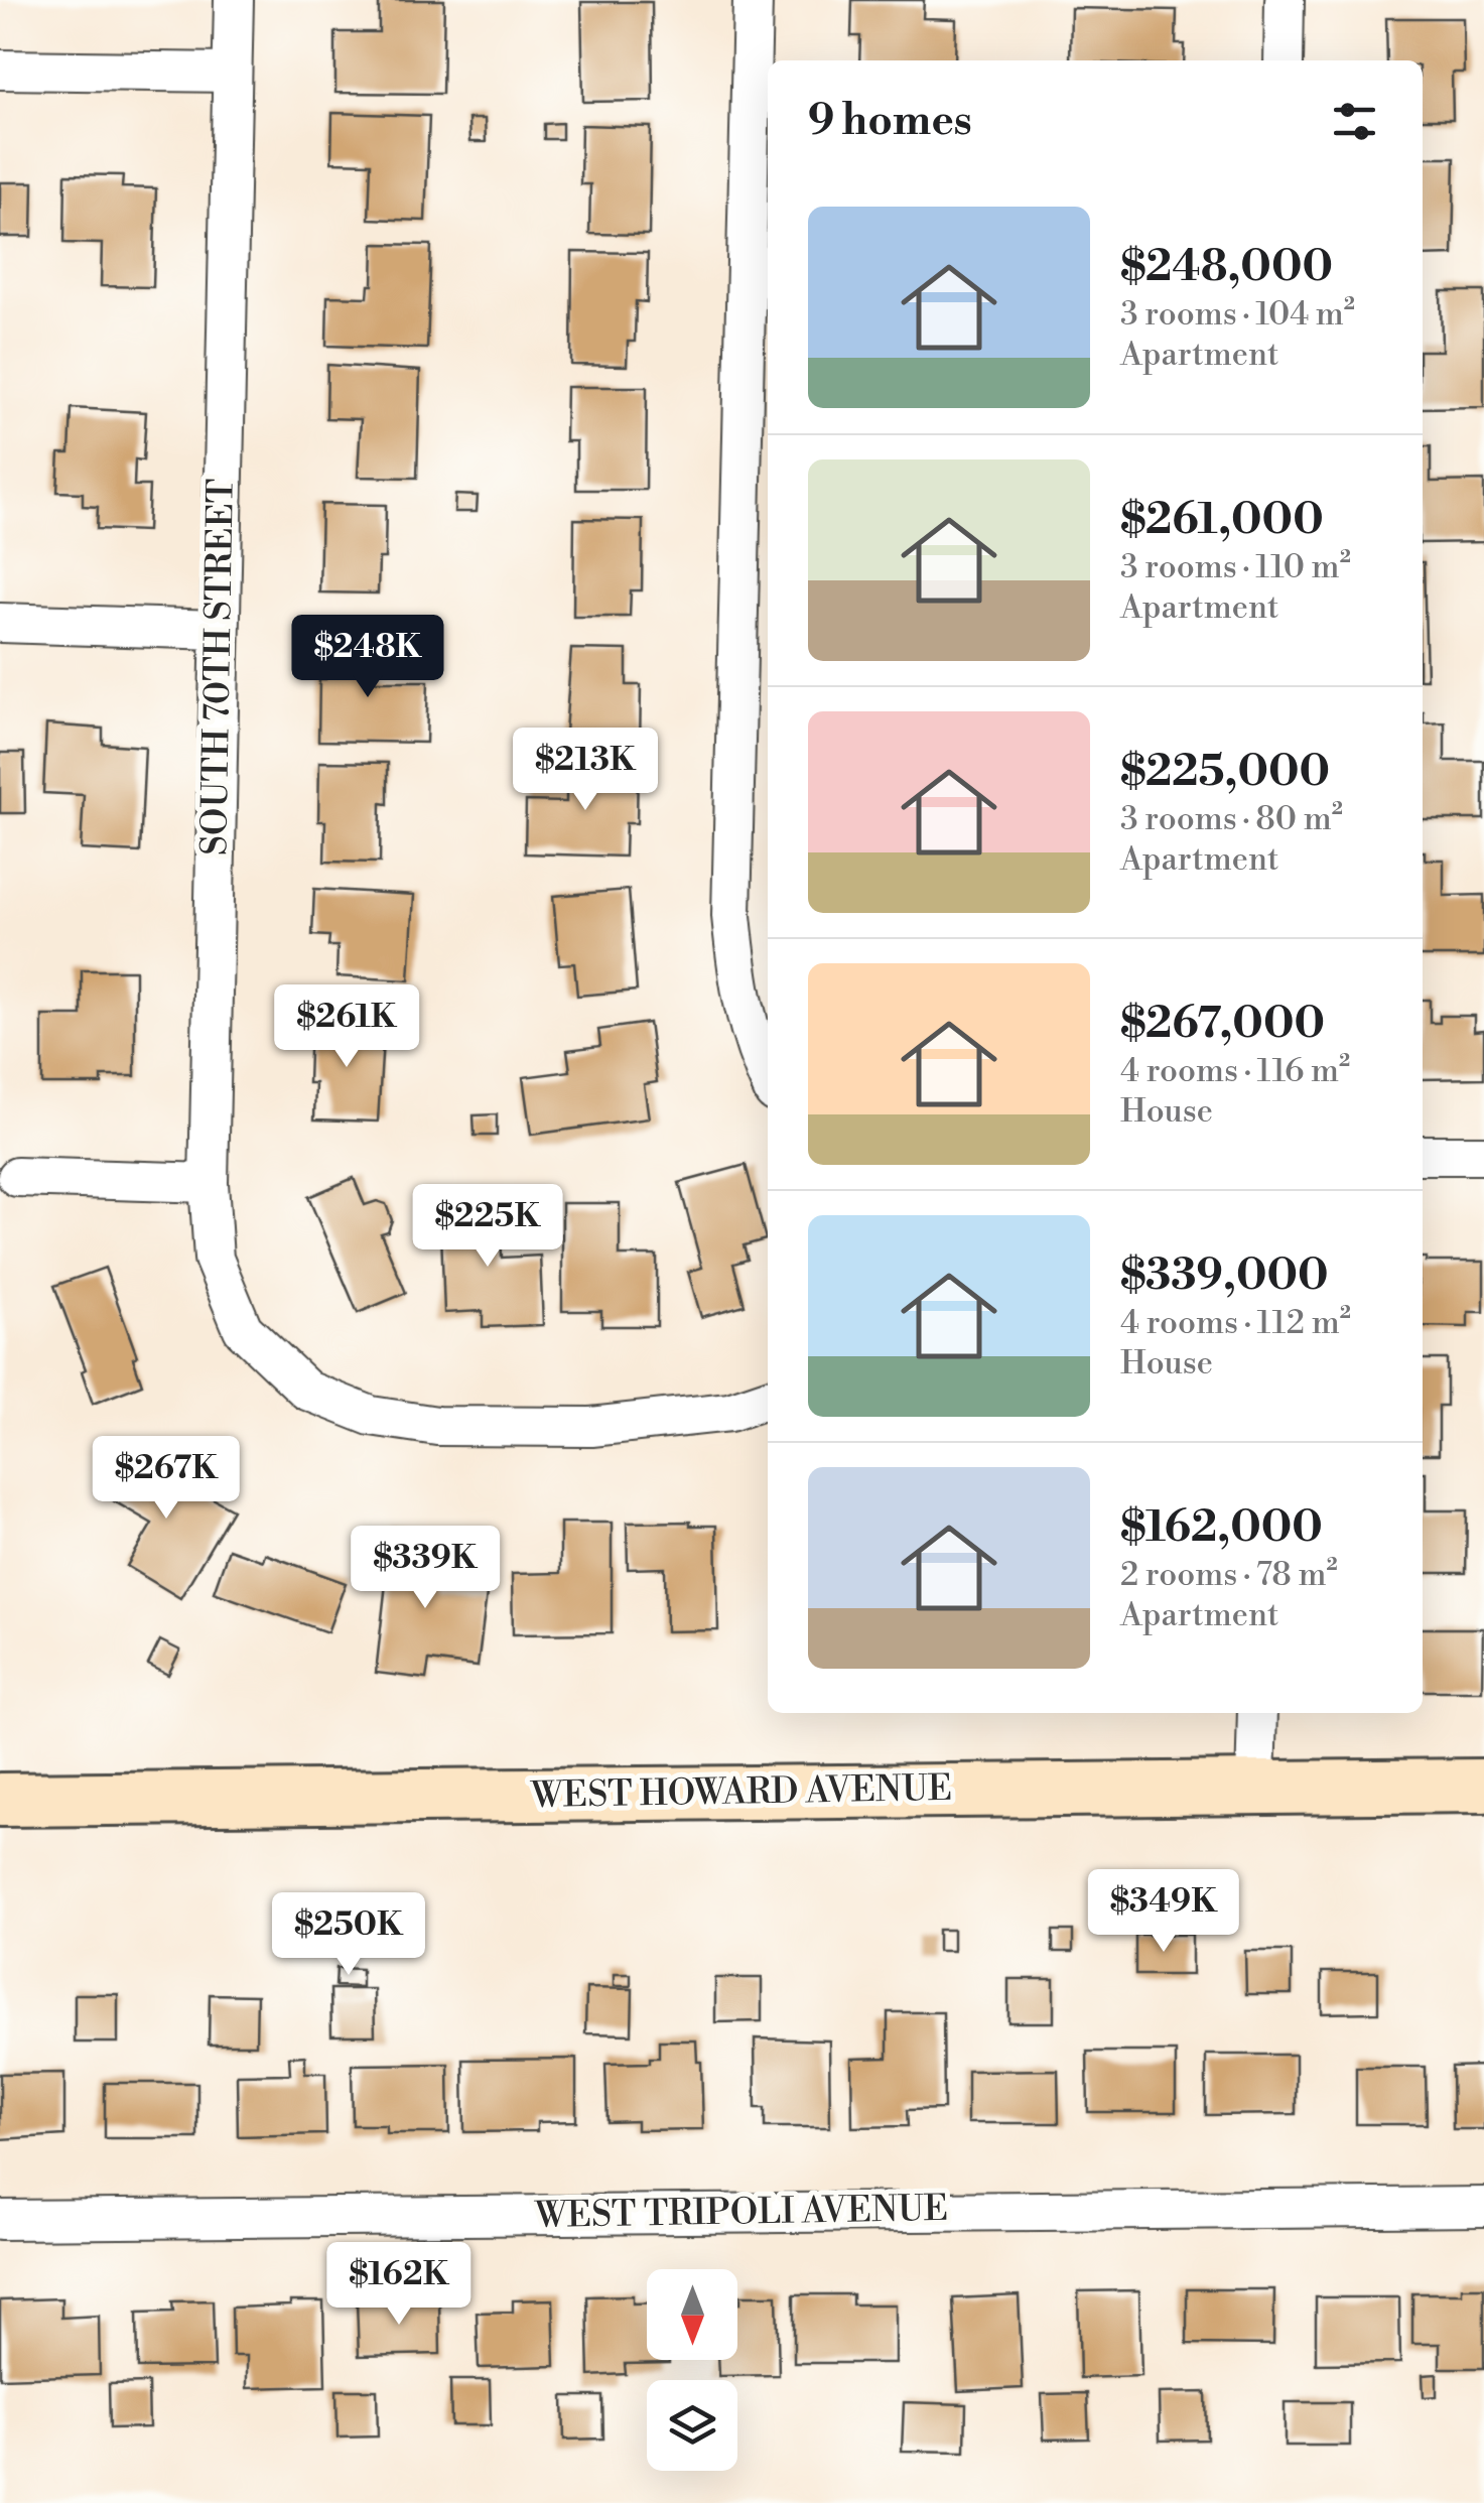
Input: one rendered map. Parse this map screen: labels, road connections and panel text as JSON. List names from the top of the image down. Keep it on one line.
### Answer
{"streets":{"street":["SOUTH 70TH STREET","WEST HOWARD AVENUE","WEST TRIPOLI AVENUE"]},"north":"bottom","page":{"heading":"9 homes","list":[{"name":"$248,000","note":"3 rooms · 104 m² · Apartment"},{"name":"$261,000","note":"3 rooms · 110 m² · Apartment"},{"name":"$225,000","note":"3 rooms · 80 m² · Apartment"},{"name":"$267,000","note":"4 rooms · 116 m² · House"},{"name":"$339,000","note":"4 rooms · 112 m² · House"},{"name":"$162,000","note":"2 rooms · 78 m² · Apartment"}],"price":["$248K","$213K","$261K","$225K","$267K","$339K","$349K","$250K","$162K"]}}
